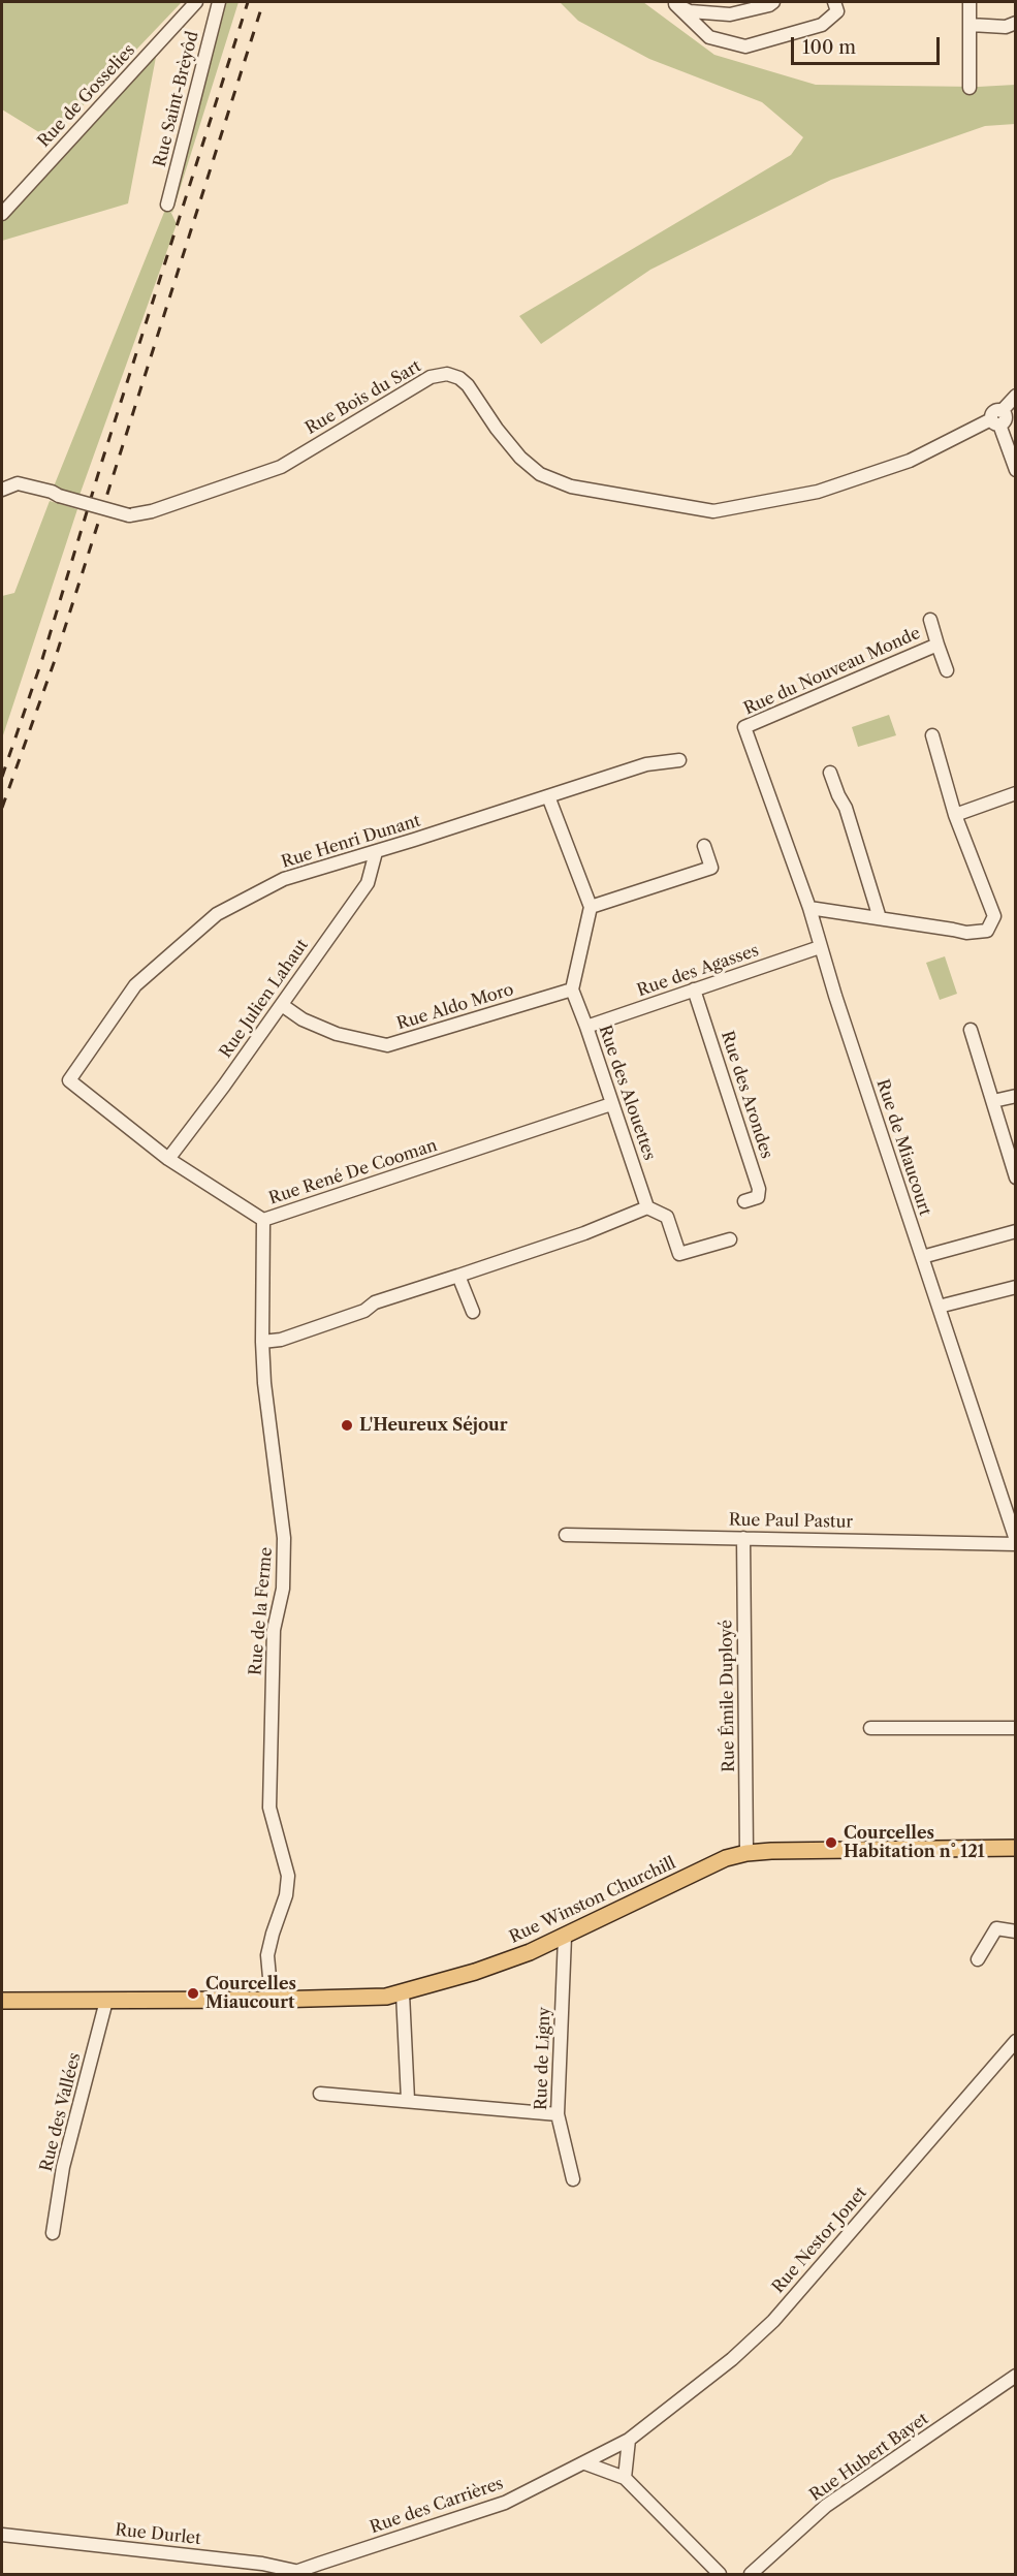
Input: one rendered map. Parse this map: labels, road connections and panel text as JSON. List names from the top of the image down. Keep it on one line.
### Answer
{"streets":{"main road":["Rue Winston Churchill"],"street":["Rue de Gosselies","Rue Saint-Brèyôd","Rue Bois du Sart","Rue du Nouveau Monde","Rue Henri Dunant","Rue des Agasses","Rue Julien Lahaut","Rue Aldo Moro","Rue des Alouettes","Rue des Arondes","Rue de Miaucourt","Rue René De Cooman","Rue Paul Pastur","Rue de la Ferme","Rue Émile Duployé","Rue de Ligny","Rue des Vallées","Rue Nestor Jonet","Rue Hubert Bayet","Rue des Carrières","Rue Durlet"]},"crossings":[["Rue du Nouveau Monde","Rue de Miaucourt"],["Rue Henri Dunant","Rue Julien Lahaut"],["Rue Henri Dunant","Rue René De Cooman"],["Rue des Agasses","Rue des Alouettes"],["Rue des Agasses","Rue des Arondes"],["Rue des Agasses","Rue de Miaucourt"],["Rue Julien Lahaut","Rue Aldo Moro"],["Rue Julien Lahaut","Rue René De Cooman"],["Rue Aldo Moro","Rue des Alouettes"],["Rue des Alouettes","Rue René De Cooman"],["Rue de Miaucourt","Rue Paul Pastur"],["Rue René De Cooman","Rue de la Ferme"],["Rue Paul Pastur","Rue Émile Duployé"],["Rue de la Ferme","Rue Winston Churchill"],["Rue Émile Duployé","Rue Winston Churchill"],["Rue Winston Churchill","Rue de Ligny"],["Rue Winston Churchill","Rue des Vallées"],["Rue Nestor Jonet","Rue des Carrières"],["Rue des Carrières","Rue Durlet"]],"places":["L'Heureux Séjour","Courcelles Habitation n° 121","Courcelles Miaucourt"],"scale_bar":"100 m"}
